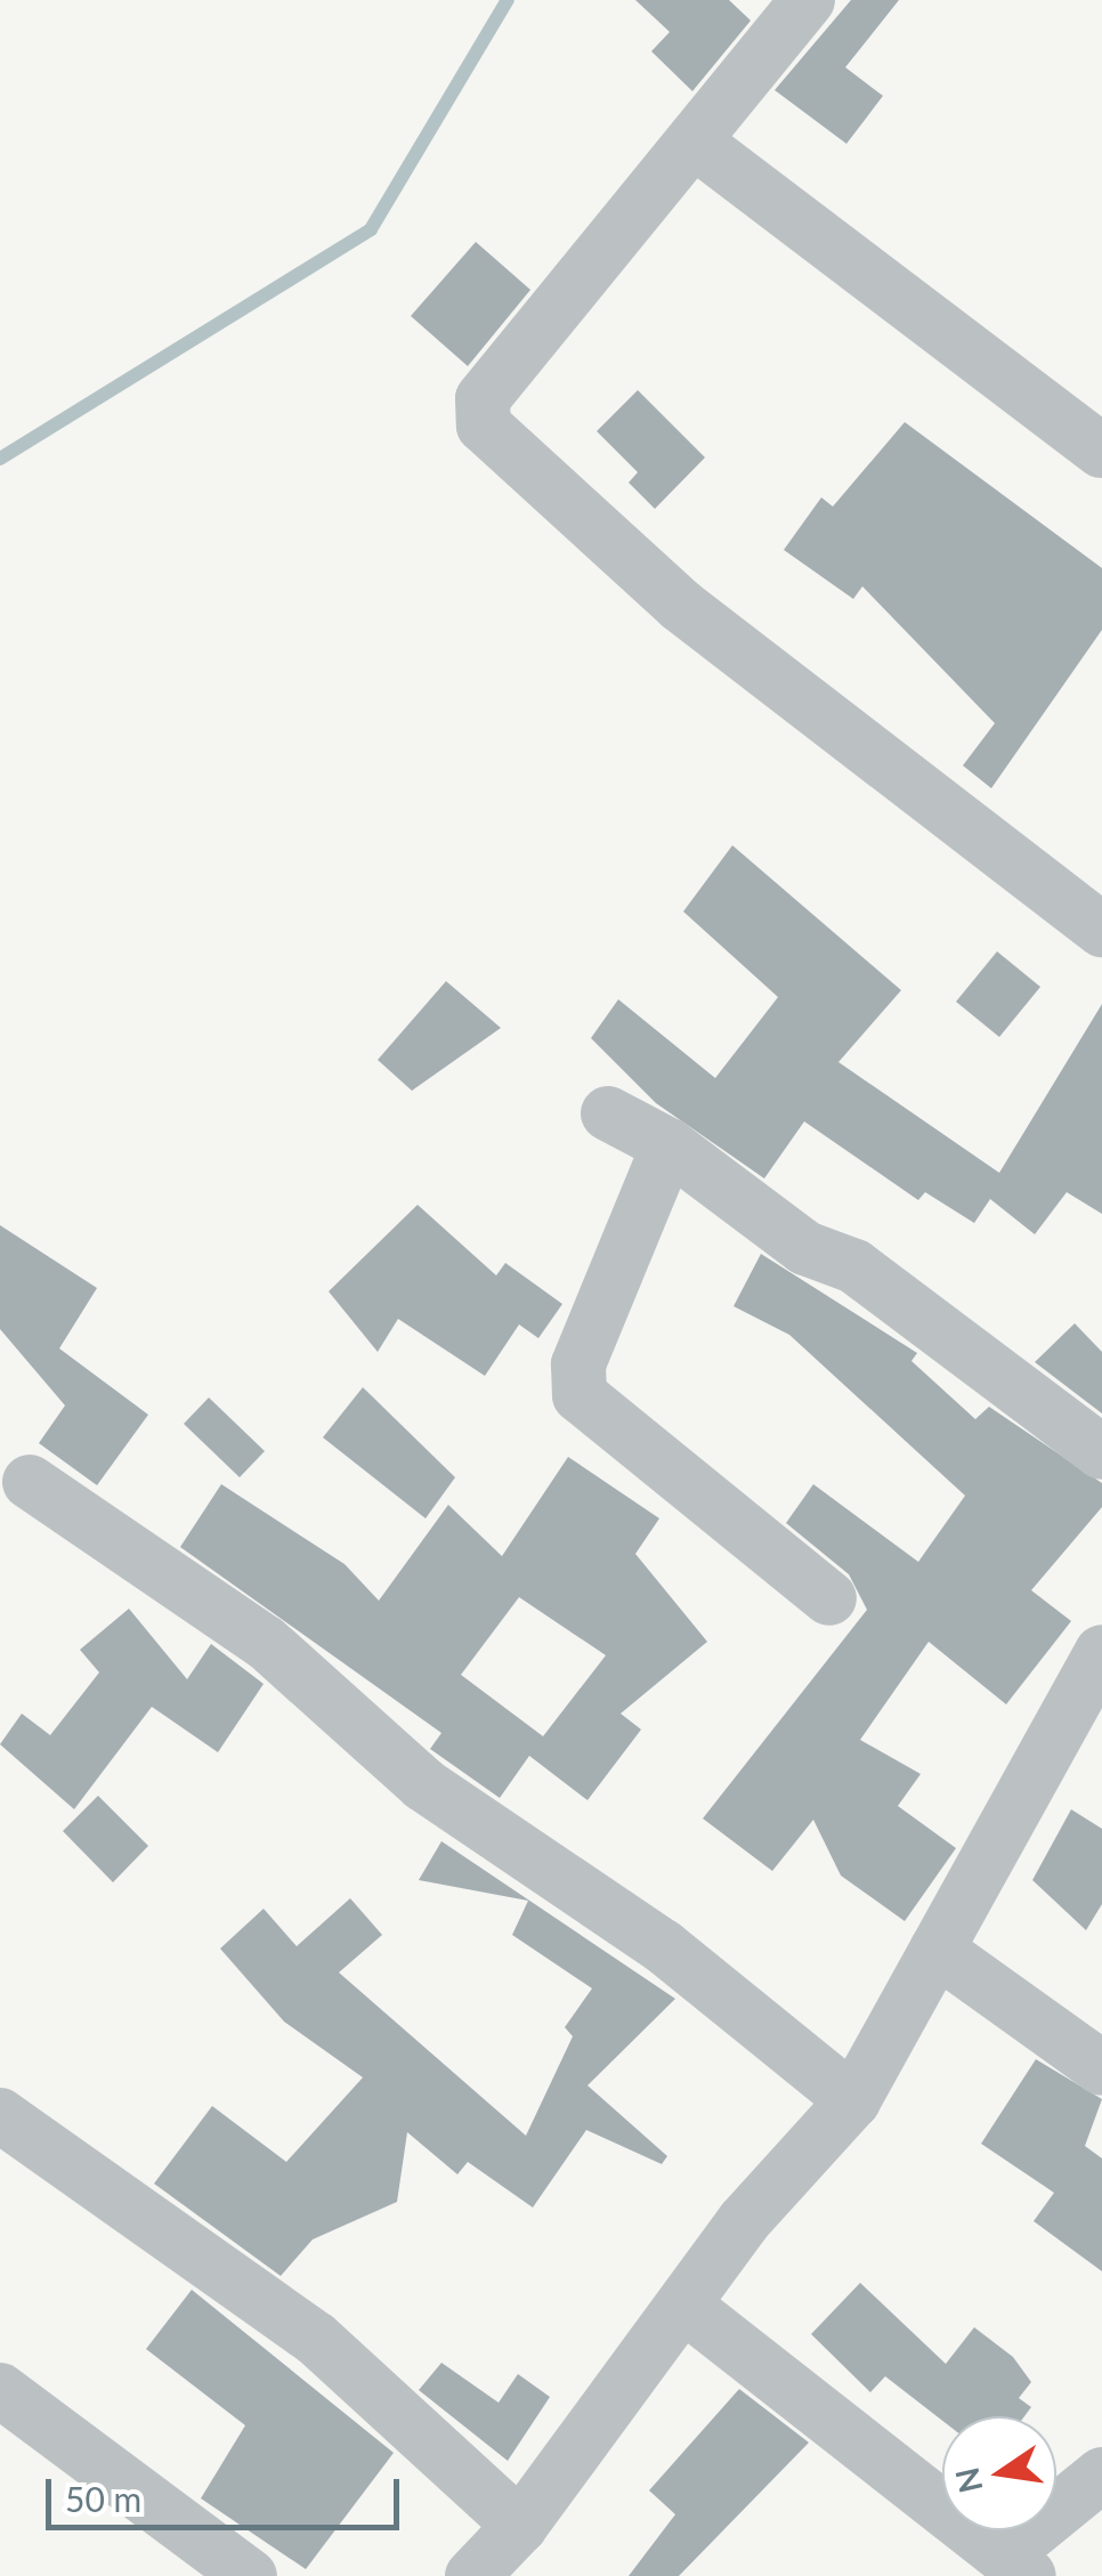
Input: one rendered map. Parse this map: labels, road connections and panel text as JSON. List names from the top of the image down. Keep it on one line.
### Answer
{"scale_bar":"50 m","north":"left"}
